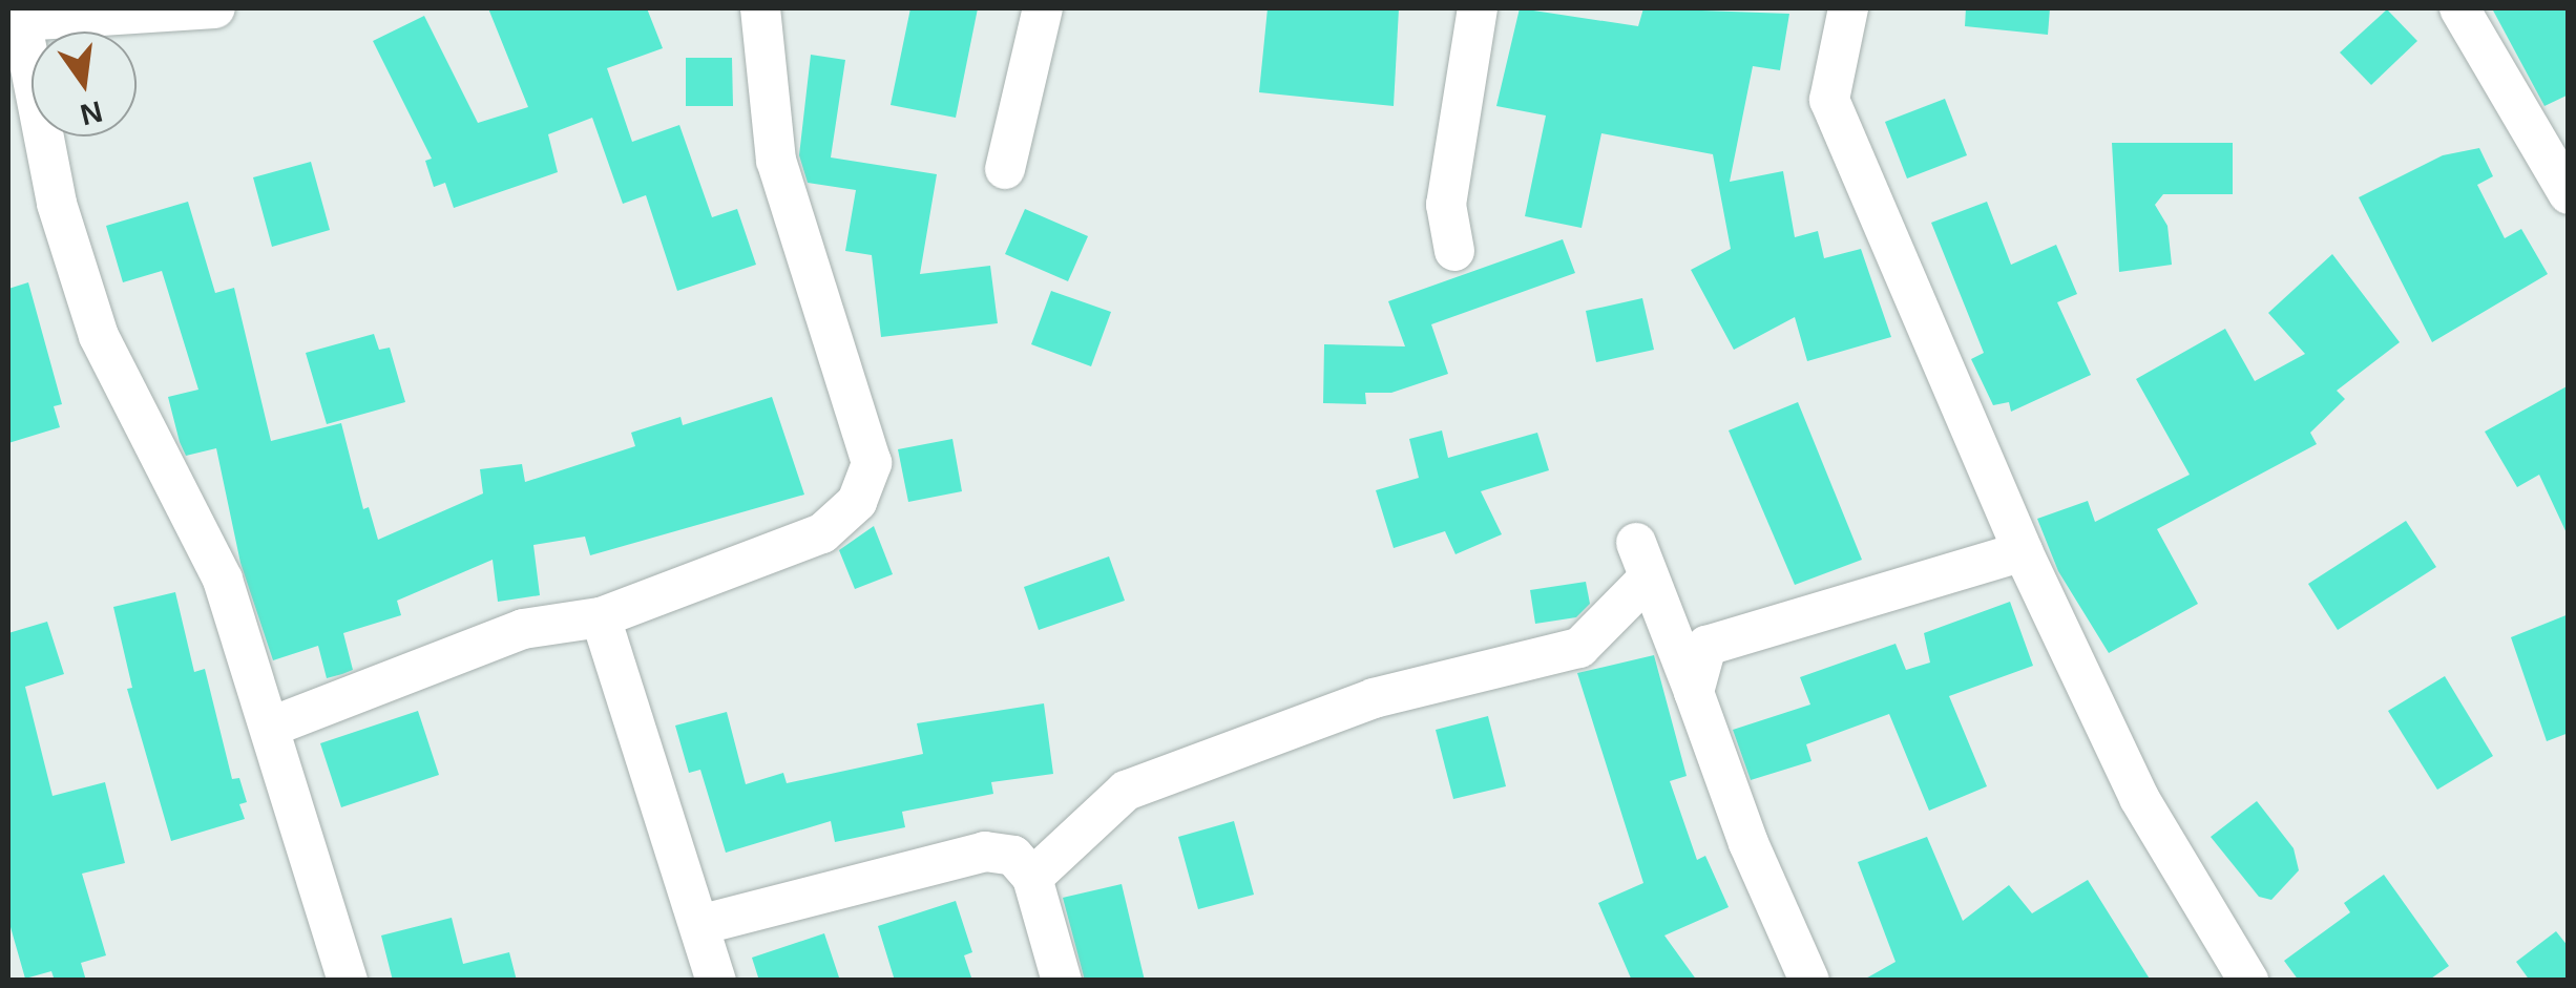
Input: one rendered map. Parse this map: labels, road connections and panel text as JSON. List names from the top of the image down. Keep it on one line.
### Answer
{"north":"bottom"}
